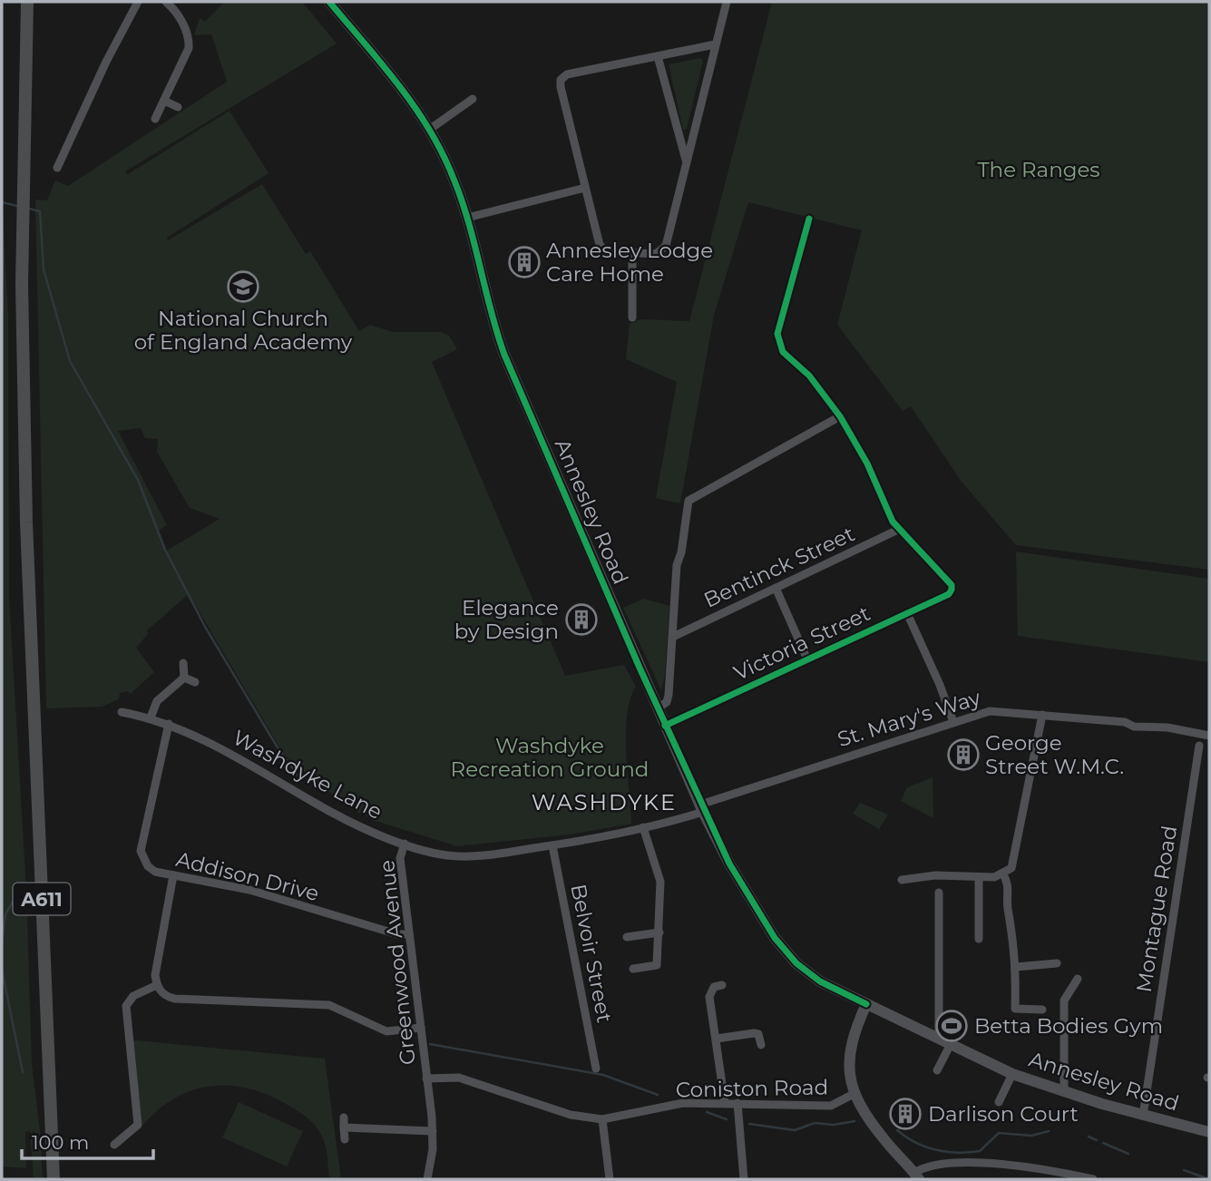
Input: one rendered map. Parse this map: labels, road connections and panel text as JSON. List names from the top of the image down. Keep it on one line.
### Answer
{"streets":{"main road":["A611"],"street":["Annesley Road","Bentinck Street","Victoria Street","St. Mary's Way","Washdyke Lane","Addison Drive","Montague Road","Belvoir Street","Greenwood Avenue","Coniston Road"]},"crossings":[["Annesley Road","Victoria Street"],["Annesley Road","St. Mary's Way"],["Annesley Road","Washdyke Lane"],["Annesley Road","Montague Road"],["Bentinck Street","Victoria Street"],["St. Mary's Way","Washdyke Lane"],["Washdyke Lane","Addison Drive"],["Washdyke Lane","Belvoir Street"],["Washdyke Lane","Greenwood Avenue"],["Addison Drive","Greenwood Avenue"],["Greenwood Avenue","Coniston Road"]],"districts":["WASHDYKE"],"parks":["The Ranges","Washdyke Recreation Ground"],"places":{"building":["Annesley Lodge Care Home","Elegance by Design","George Street W.M.C.","Darlison Court"],"school or university":["National Church of England Academy"],"sports":["Betta Bodies Gym"]},"scale_bar":"100 m"}
